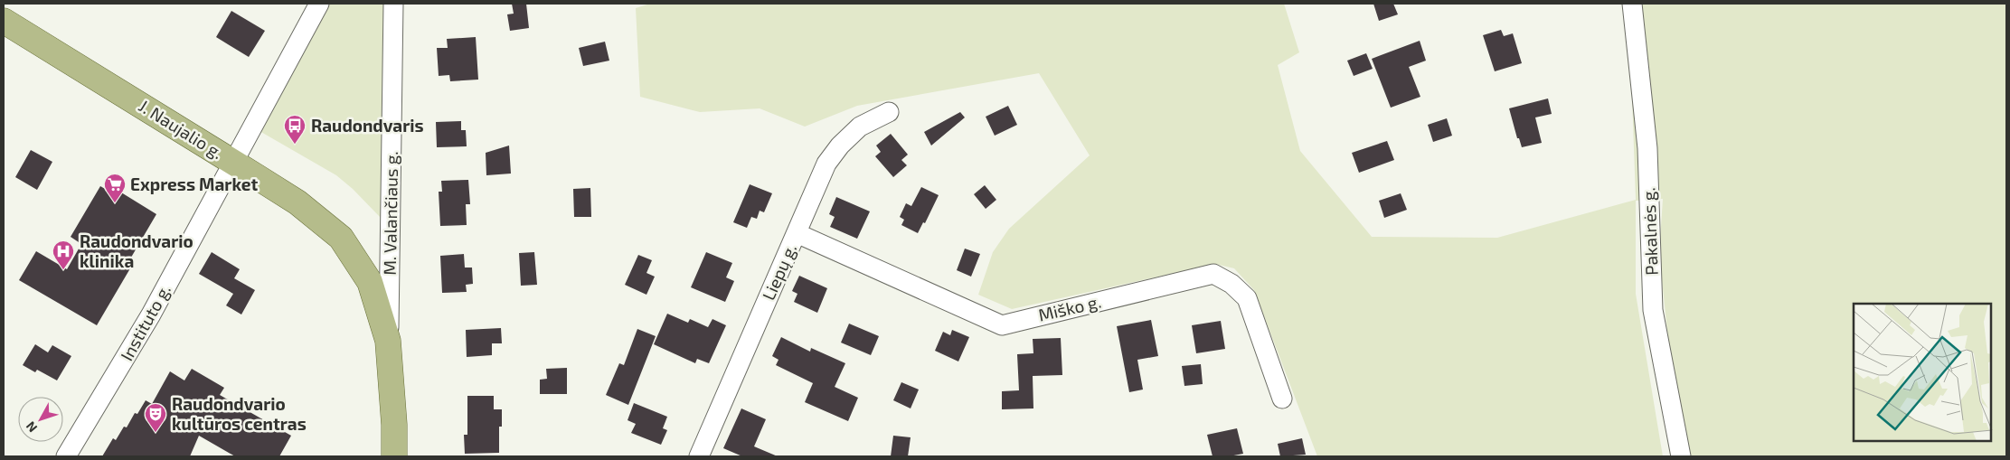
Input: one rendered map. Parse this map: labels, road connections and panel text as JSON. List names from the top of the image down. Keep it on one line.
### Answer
{"streets":{"main road":["J. Naujalio g."],"street":["M. Valančiaus g.","Pakalnės g.","Liepų g.","Miško g.","Instituto g."]},"crossings":[["J. Naujalio g.","M. Valančiaus g."],["J. Naujalio g.","Instituto g."],["Liepų g.","Miško g."]],"places":{"bus stop":["Raudondvaris"],"supermarket":["Express Market"],"hospital":["Raudondvario klinika"],"theatre":["Raudondvario kultūros centras"]},"north":"bottom left"}
